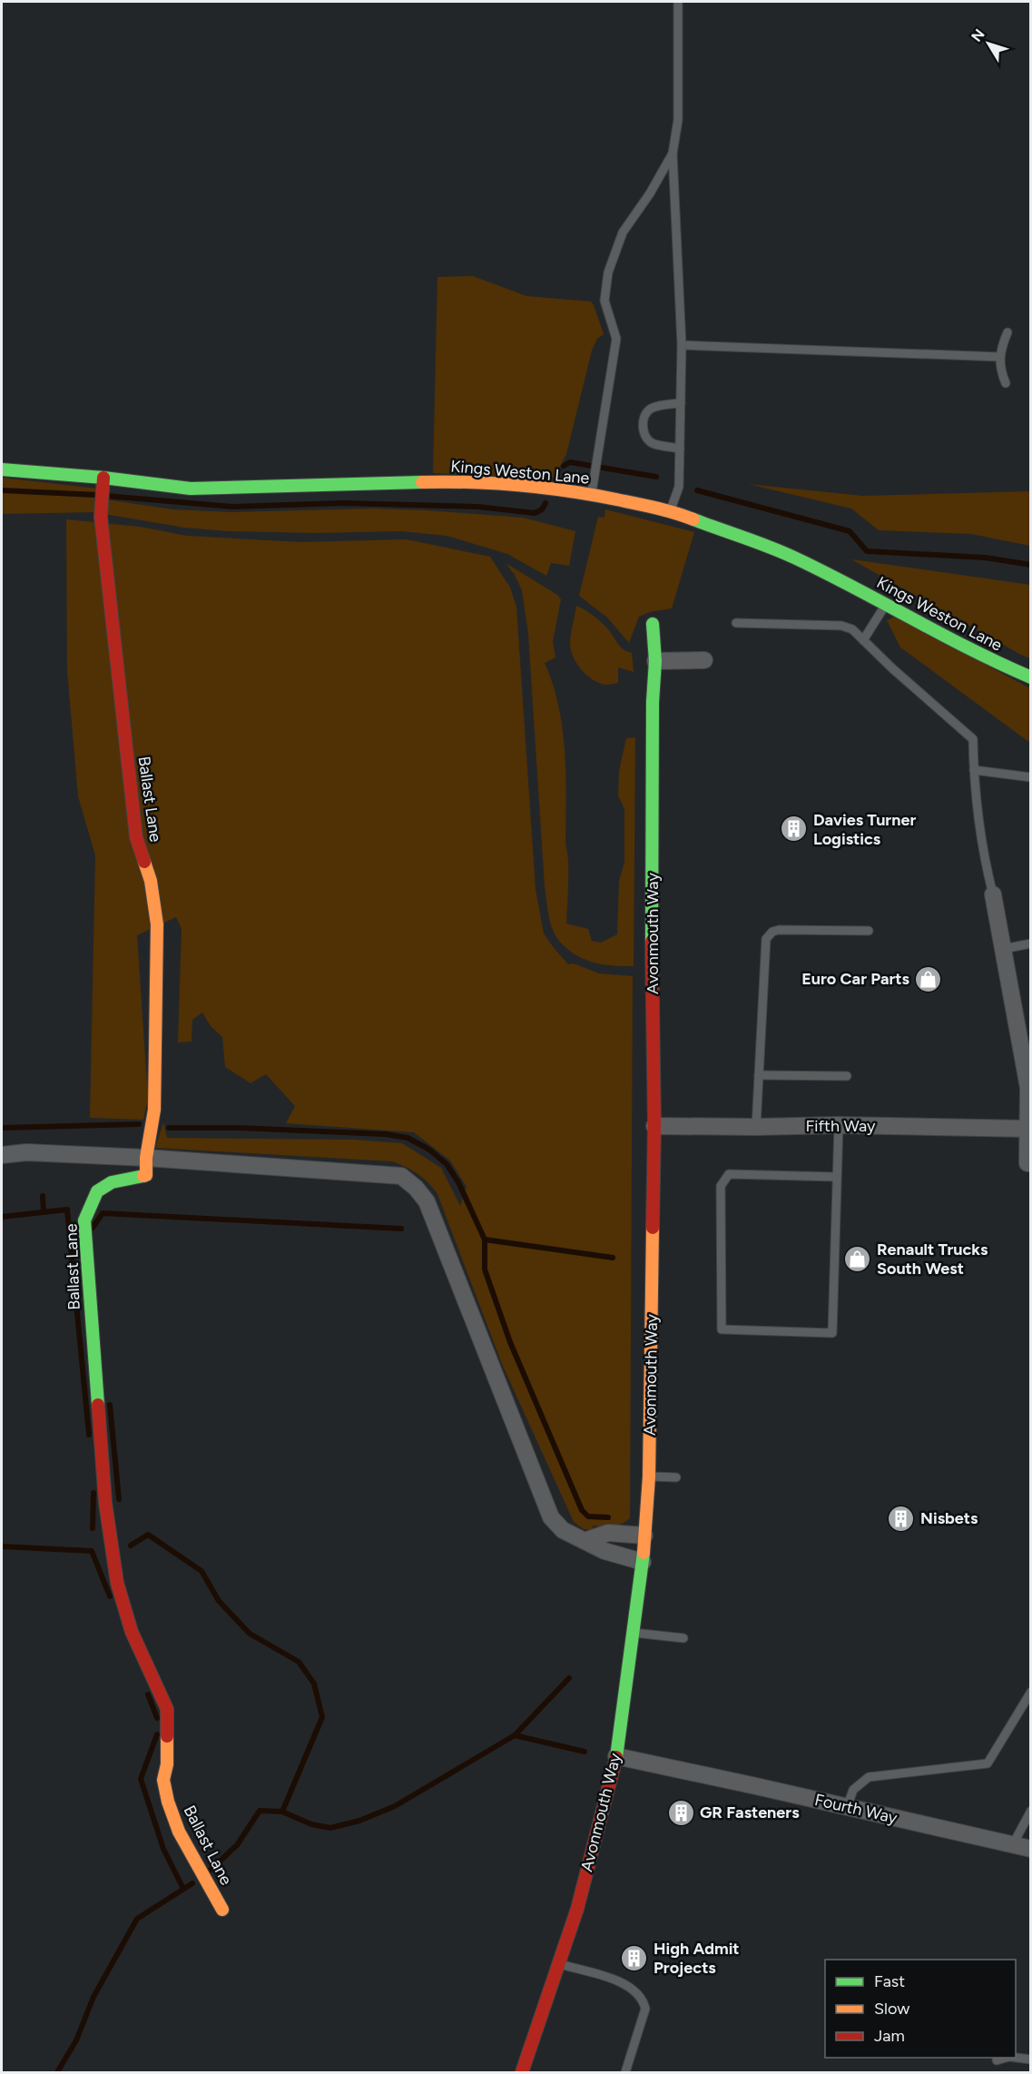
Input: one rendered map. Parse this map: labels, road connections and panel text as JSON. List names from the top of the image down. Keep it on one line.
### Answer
{"streets":{"street":["Kings Weston Lane","Ballast Lane","Avonmouth Way","Fifth Way","Fourth Way"]},"crossings":[["Kings Weston Lane","Ballast Lane"],["Avonmouth Way","Fifth Way"],["Avonmouth Way","Fourth Way"]],"places":{"building":["Davies Turner Logistics","Nisbets","GR Fasteners","High Admit Projects"],"shop":["Euro Car Parts","Renault Trucks South West"]},"legend":["Fast","Slow","Jam"],"north":"top left"}
